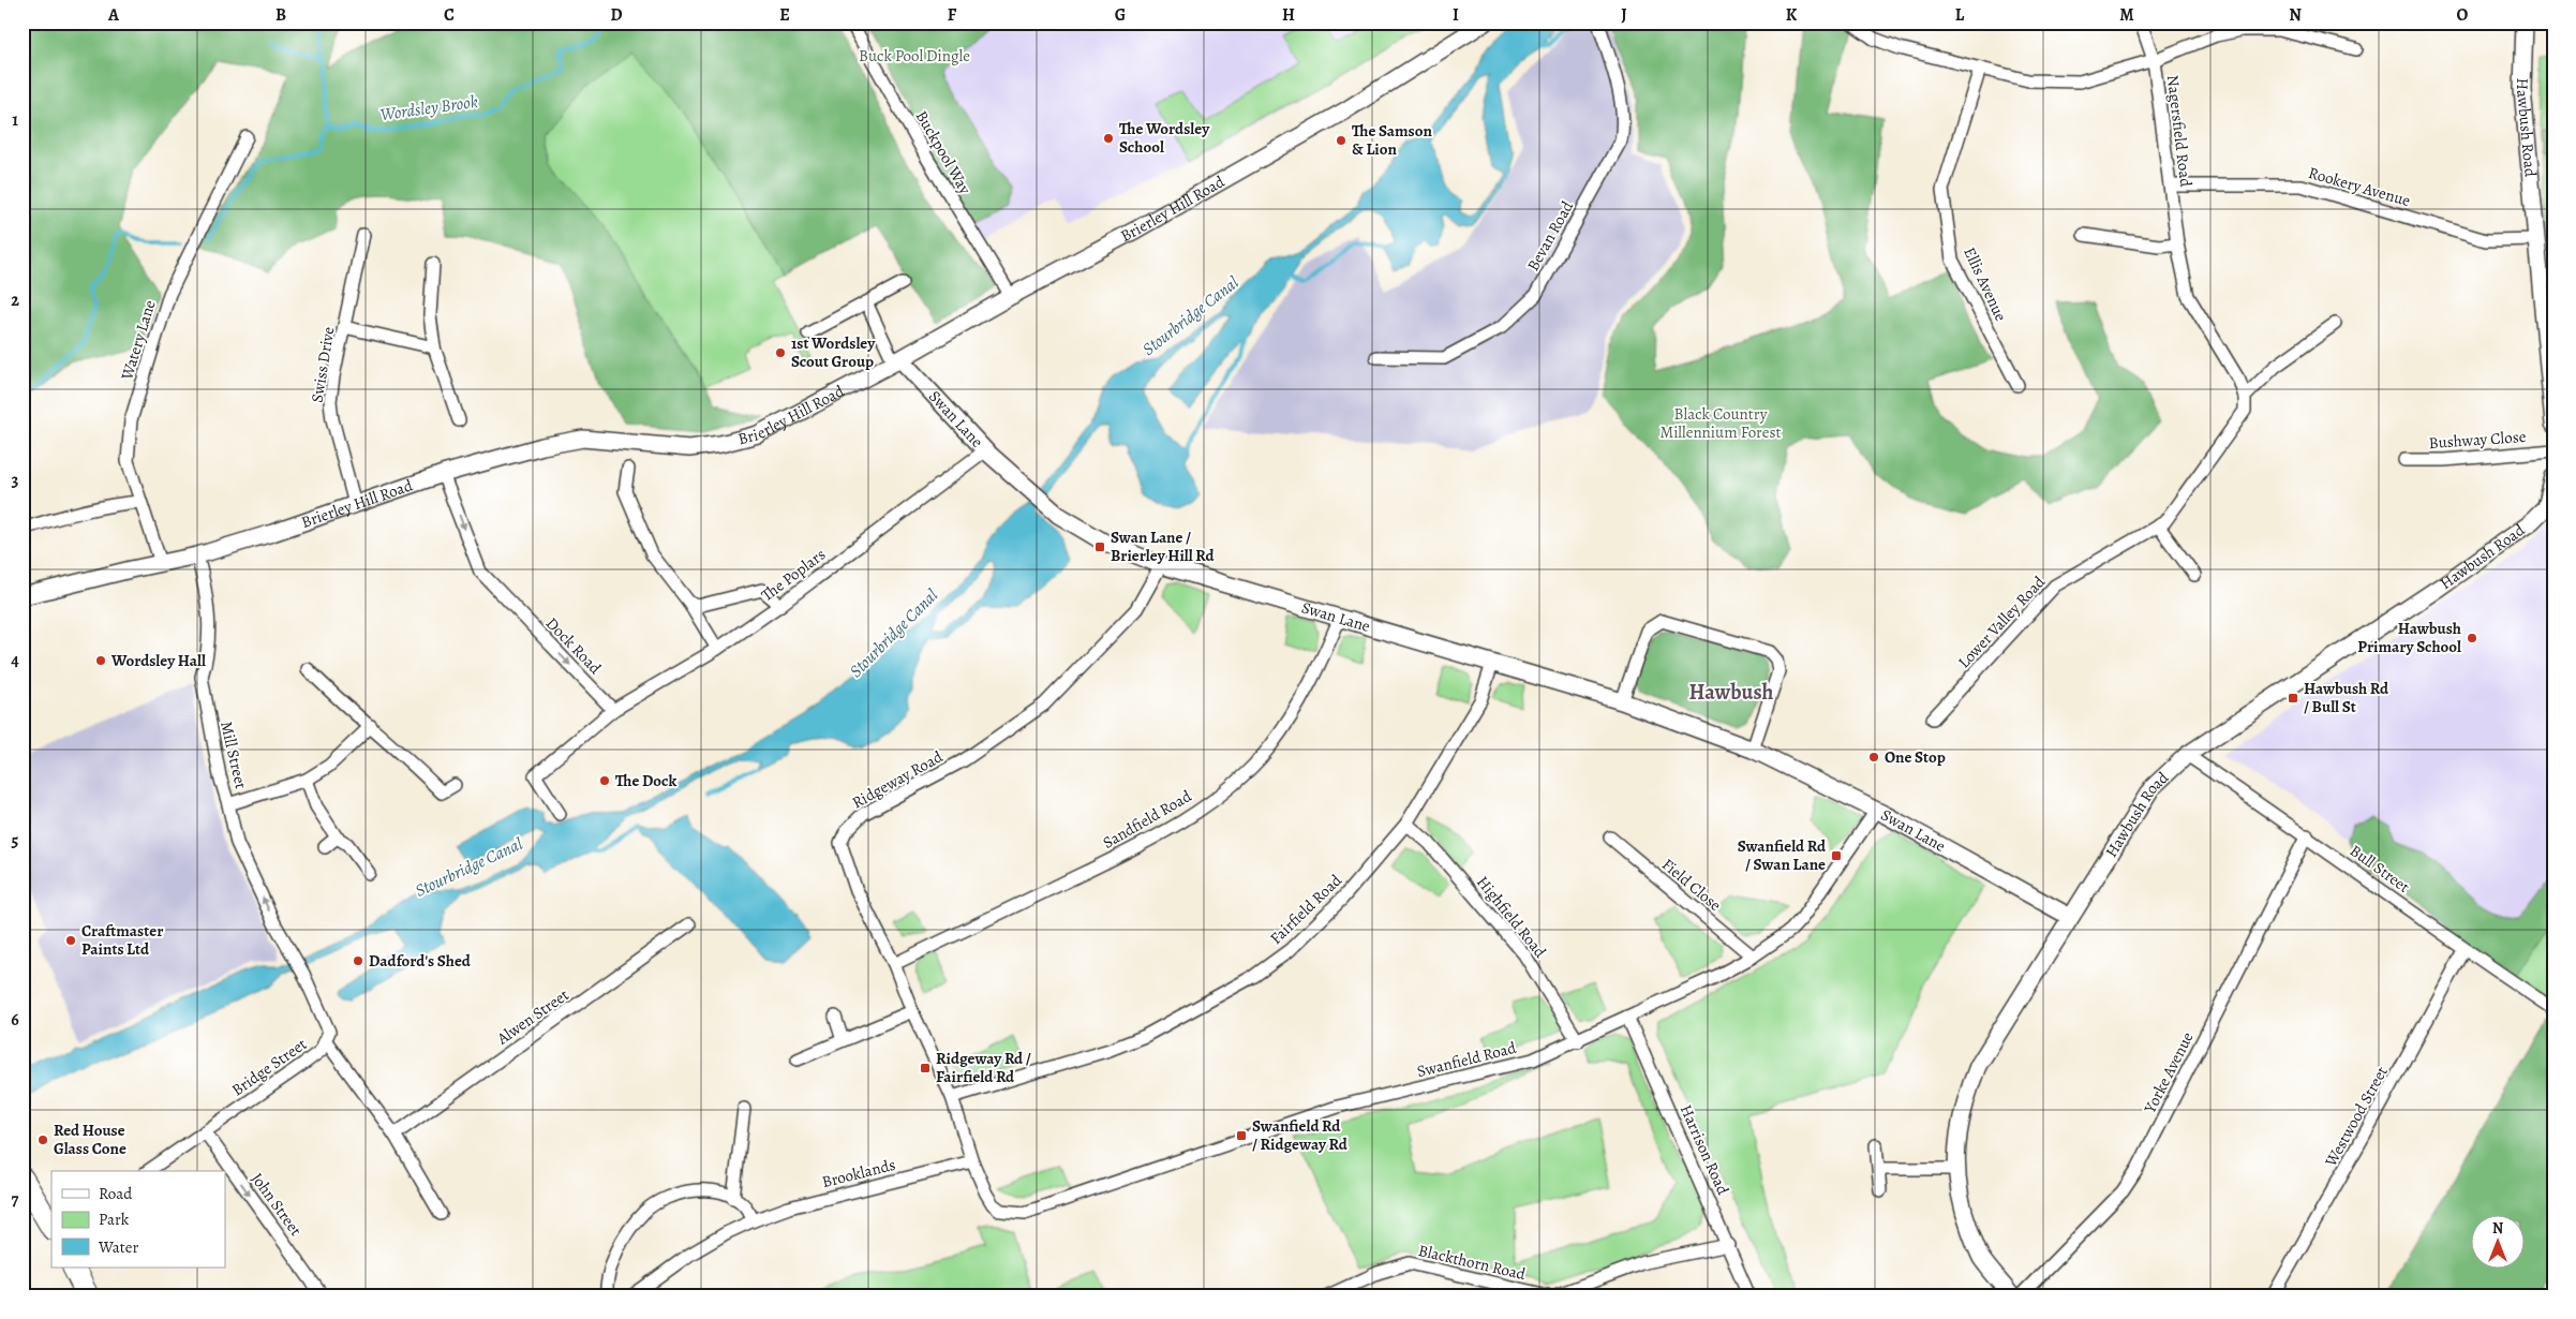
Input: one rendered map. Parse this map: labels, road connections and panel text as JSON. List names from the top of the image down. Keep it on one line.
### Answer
{"streets":{"street":["Hawbush Road","Nagersfield Road","Buckpool Way","Rookery Avenue","Brierley Hill Road","Bevan Road","Ellis Avenue","Watery Lane","Swiss Drive","Swan Lane","Bushway Close","The Poplars","Lower Valley Road","Dock Road","Mill Street","Ridgeway Road","Sandfield Road","Bull Street","Field Close","Fairfield Road","Highfield Road","Alwen Street","Swanfield Road","Bridge Street","Yorke Avenue","Westwood Street","Harrison Road","Brooklands","John Street","Blackthorn Road"]},"crossings":[["Hawbush Road","Rookery Avenue"],["Hawbush Road","Swan Lane"],["Hawbush Road","Bull Street"],["Nagersfield Road","Rookery Avenue"],["Nagersfield Road","Lower Valley Road"],["Buckpool Way","Brierley Hill Road"],["Brierley Hill Road","Watery Lane"],["Brierley Hill Road","Swiss Drive"],["Brierley Hill Road","Swan Lane"],["Brierley Hill Road","Dock Road"],["Brierley Hill Road","Mill Street"],["Swan Lane","The Poplars"],["Swan Lane","Ridgeway Road"],["Swan Lane","Sandfield Road"],["Swan Lane","Fairfield Road"],["Swan Lane","Swanfield Road"],["The Poplars","Dock Road"],["Mill Street","Bridge Street"],["Ridgeway Road","Sandfield Road"],["Ridgeway Road","Fairfield Road"],["Ridgeway Road","Swanfield Road"],["Ridgeway Road","Brooklands"],["Bull Street","Yorke Avenue"],["Bull Street","Westwood Street"],["Field Close","Swanfield Road"],["Fairfield Road","Highfield Road"],["Highfield Road","Swanfield Road"],["Swanfield Road","Harrison Road"],["Bridge Street","John Street"]],"one_way":["Dock Road","John Street"],"districts":["Hawbush"],"water":["Wordsley Brook","Stourbridge Canal"],"parks":["Buck Pool Dingle","Black Country Millennium Forest"],"places":{"other":["The Wordsley School","The Samson & Lion","1st Wordsley Scout Group","Hawbush Primary School","Wordsley Hall","One Stop","The Dock","Craftmaster Paints Ltd","Dadford's Shed","Red House Glass Cone"],"transit":["Swan Lane / Brierley Hill Rd","Hawbush Rd / Bull St","Swanfield Rd / Swan Lane","Ridgeway Rd / Fairfield Rd","Swanfield Rd / Ridgeway Rd"]},"legend":["Road","Park","Water"],"north":"top","grid":{"columns":["A","B","C","D","E","F","G","H","I","J","K","L","M","N","O"],"rows":["1","2","3","4","5","6","7"]}}
